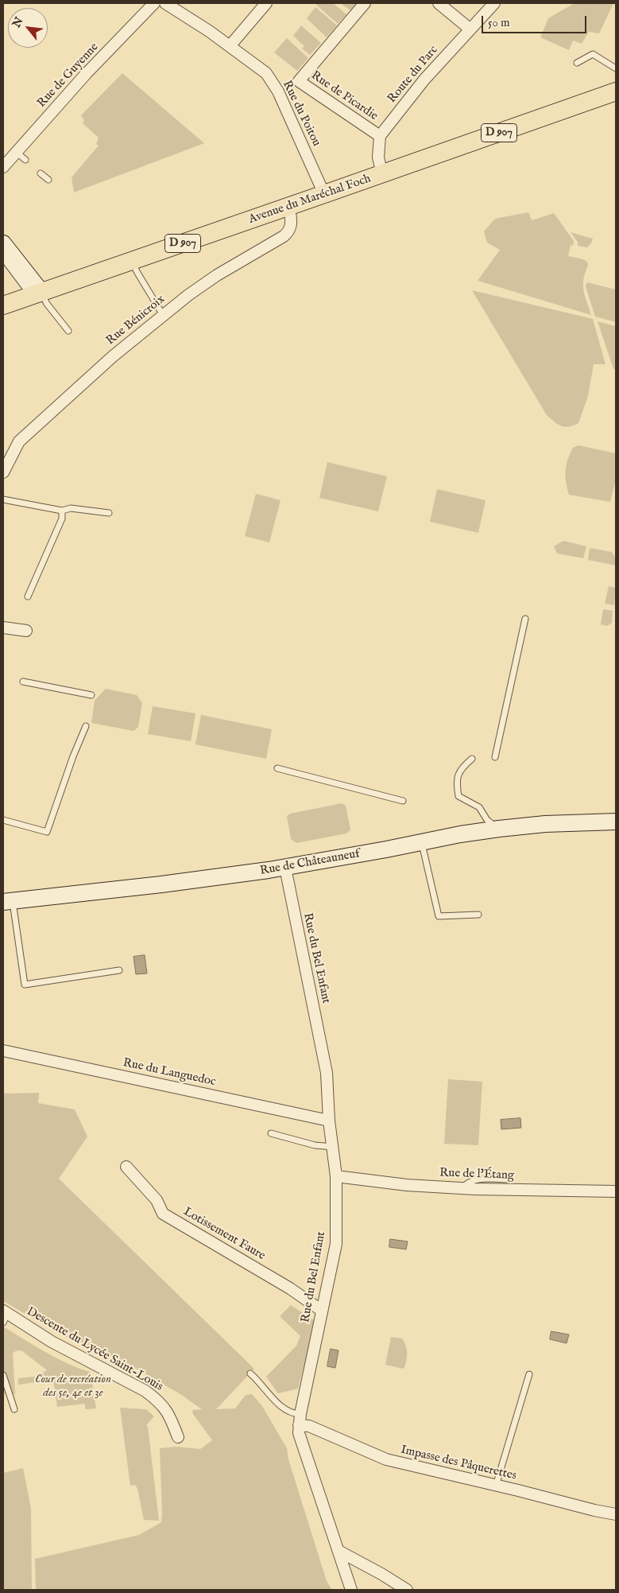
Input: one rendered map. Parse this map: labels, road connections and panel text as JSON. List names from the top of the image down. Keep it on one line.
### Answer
{"streets":{"main road":["D 907","Avenue du Maréchal Foch","Rue de Châteauneuf"],"street":["Route du Parc","Rue de Guyenne","Rue de Picardie","Rue du Poitou","Rue Bénicroix","Rue du Bel Enfant","Rue du Languedoc","Rue de l'Étang","Lotissement Faure","Descente du Lycée Saint-Louis","Impasse des Pâquerettes"]},"crossings":[["Route du Parc","Rue de Picardie"],["Rue du Poitou","Avenue du Maréchal Foch"],["Avenue du Maréchal Foch","Rue Bénicroix"],["Rue de Châteauneuf","Rue du Bel Enfant"],["Rue du Bel Enfant","Rue du Languedoc"],["Rue du Bel Enfant","Rue de l'Étang"],["Rue du Bel Enfant","Lotissement Faure"],["Rue du Bel Enfant","Impasse des Pâquerettes"]],"parks":["Cour de recréation des 5e, 4e et 3e"],"scale_bar":"50 m","north":"top left"}
